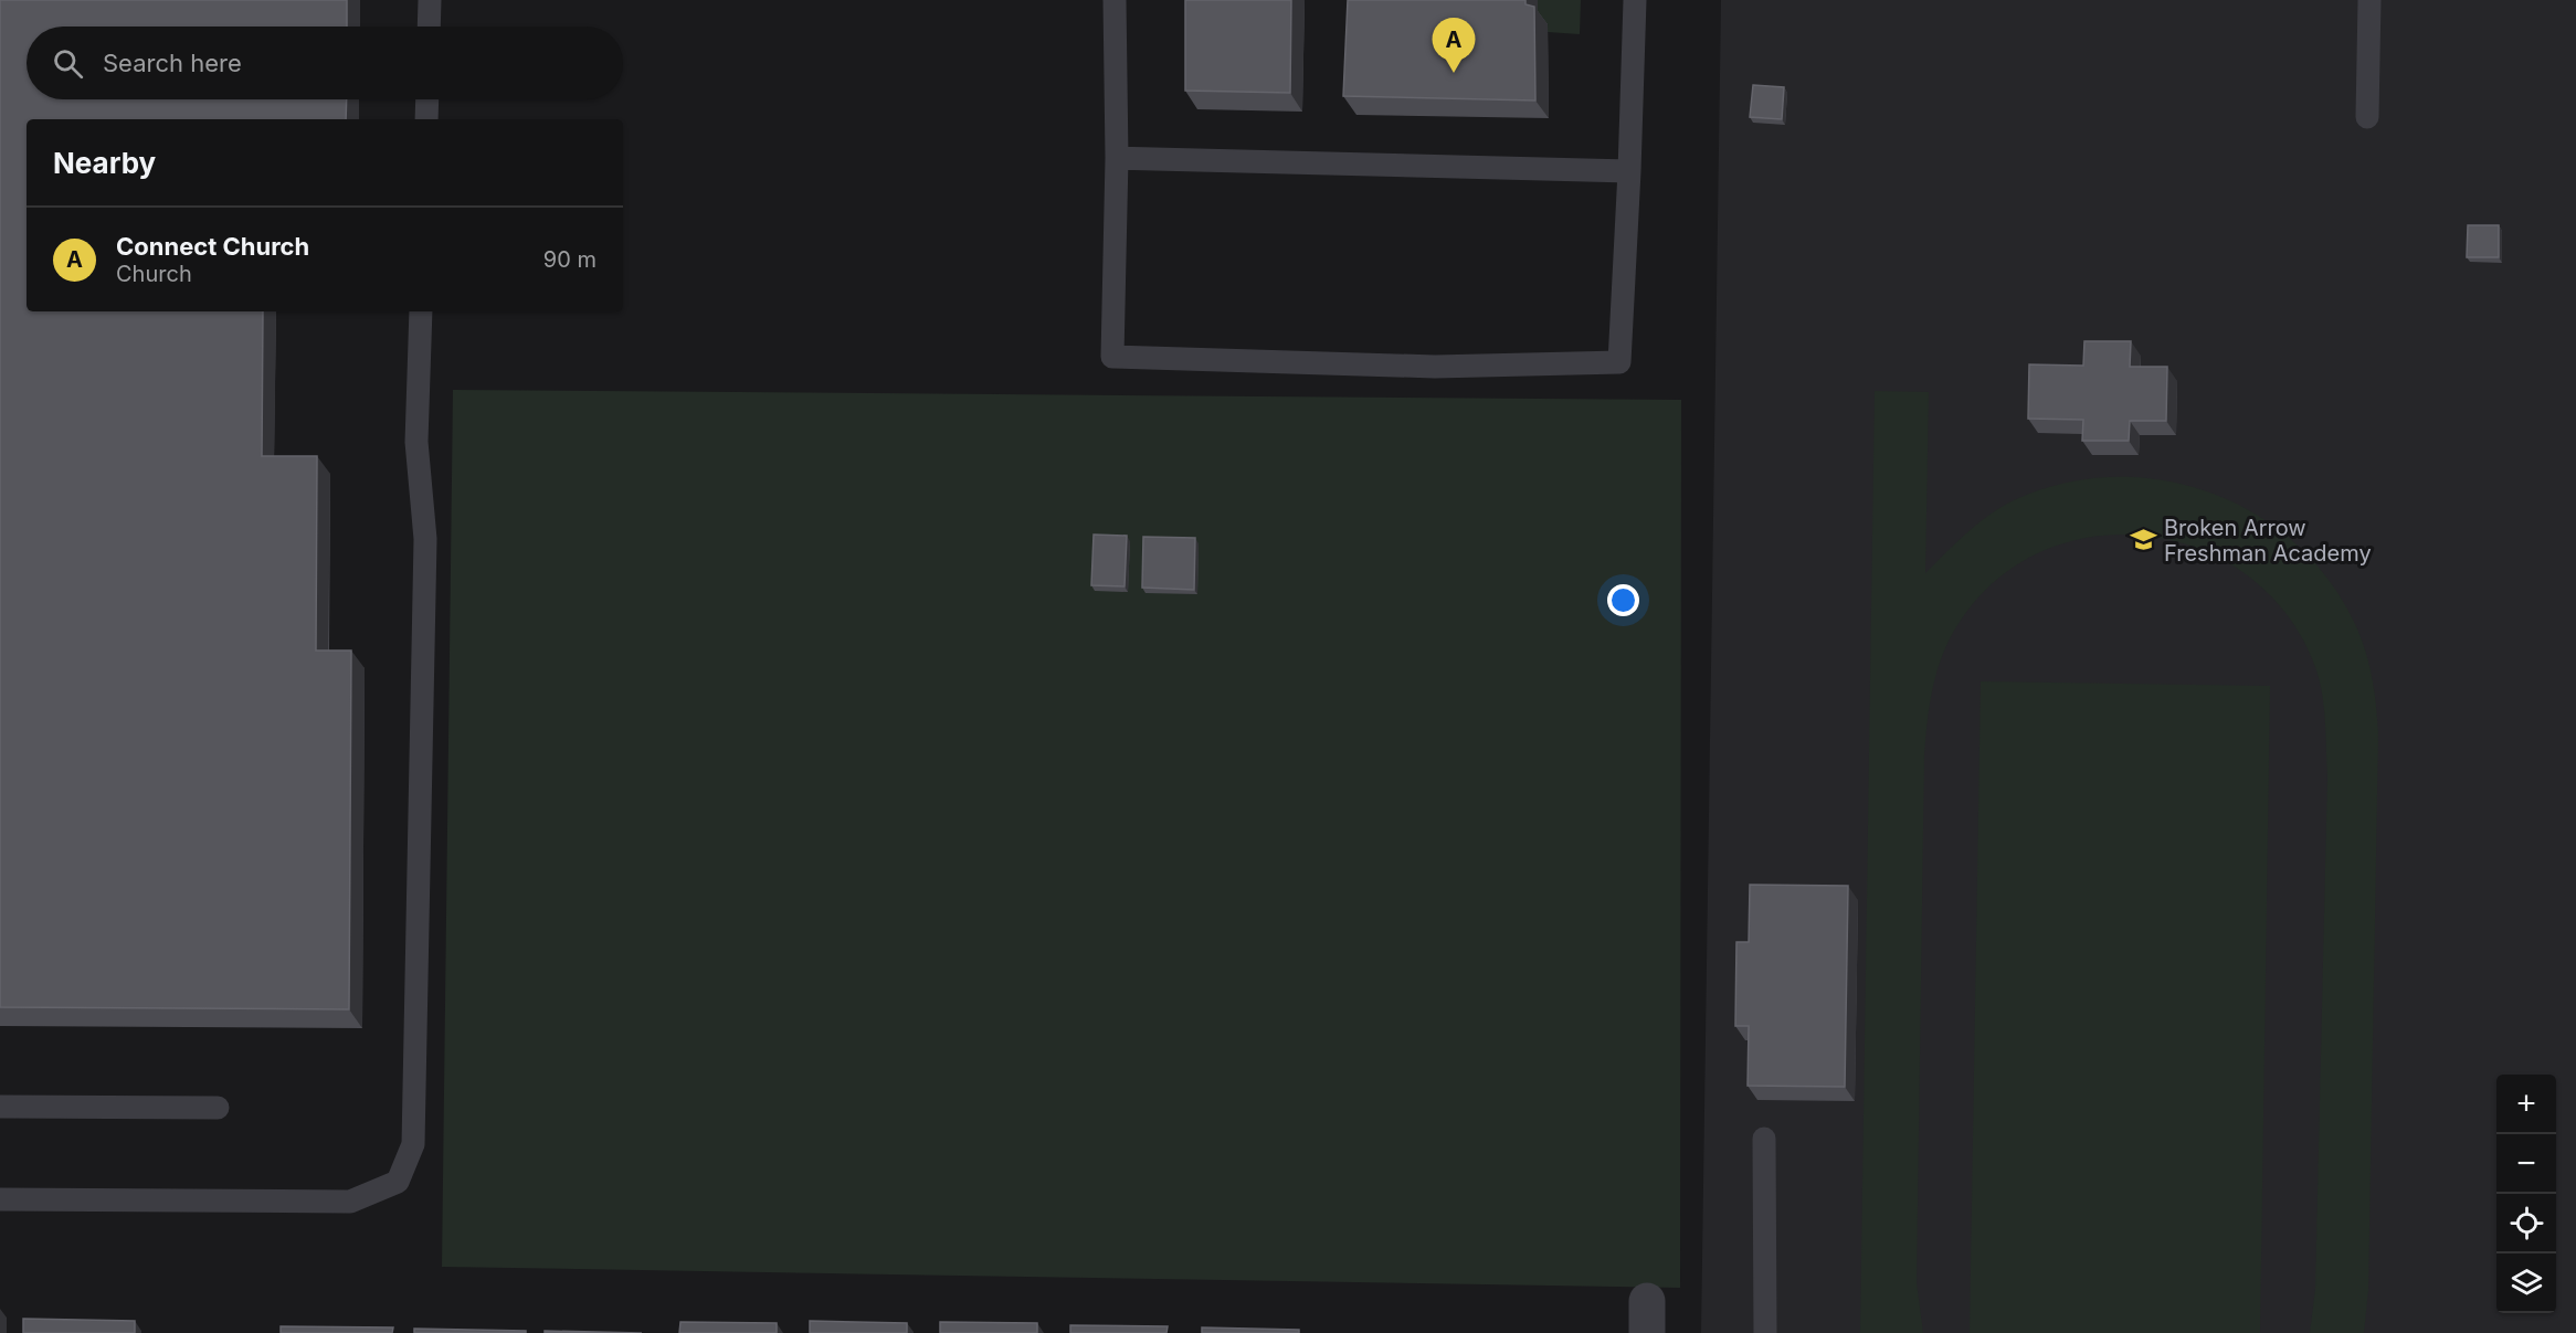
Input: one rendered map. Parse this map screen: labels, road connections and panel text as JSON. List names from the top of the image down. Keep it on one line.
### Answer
{"places":{"school or university":["Broken Arrow Freshman Academy"]},"page":{"pins":"A","search":"Search here","heading":"Nearby","list":[{"mark":"A","name":"Connect Church","note":"Church","value":"90 m"}],"map_buttons":["+","−"]}}
